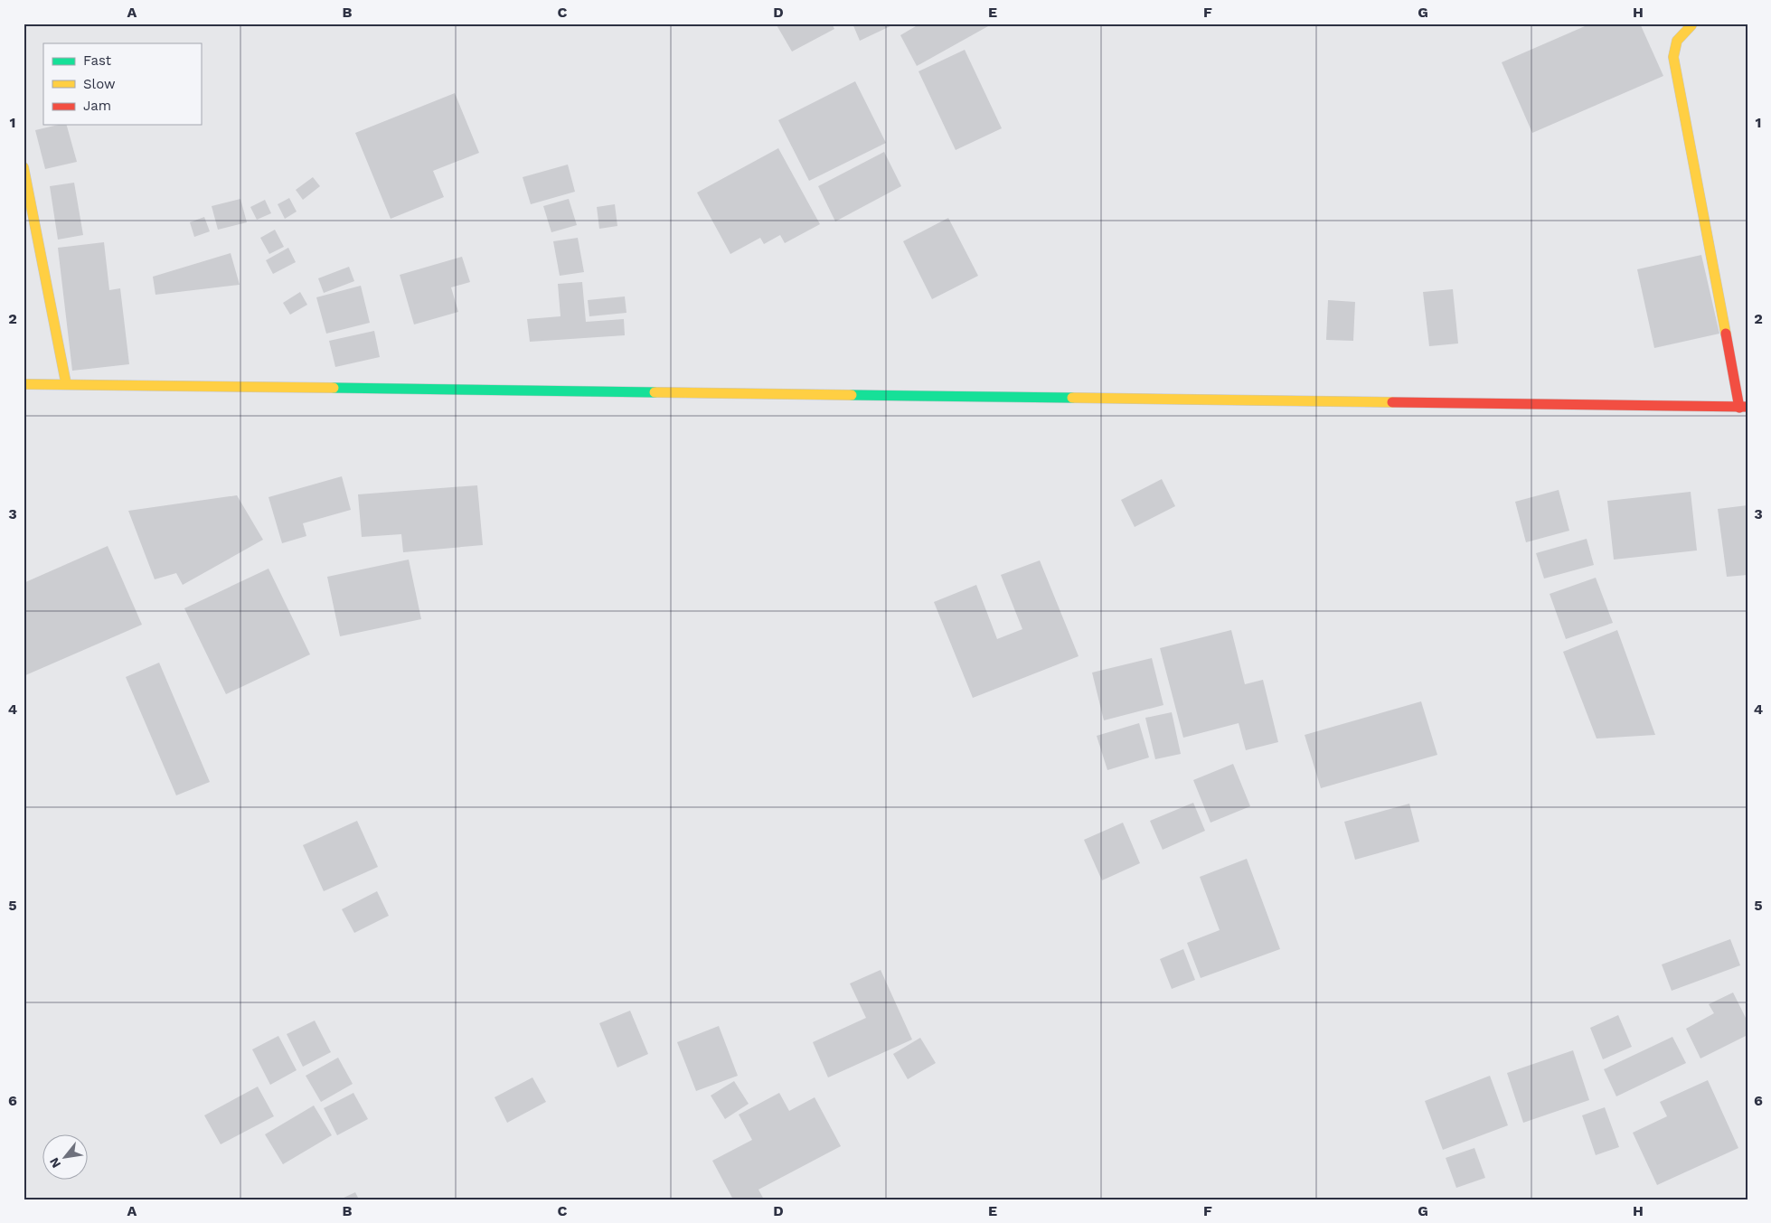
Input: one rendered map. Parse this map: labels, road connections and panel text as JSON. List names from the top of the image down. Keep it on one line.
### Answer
{"legend":["Fast","Slow","Jam"],"north":"bottom left","grid":{"columns":["A","B","C","D","E","F","G","H"],"rows":["1","2","3","4","5","6"]}}
